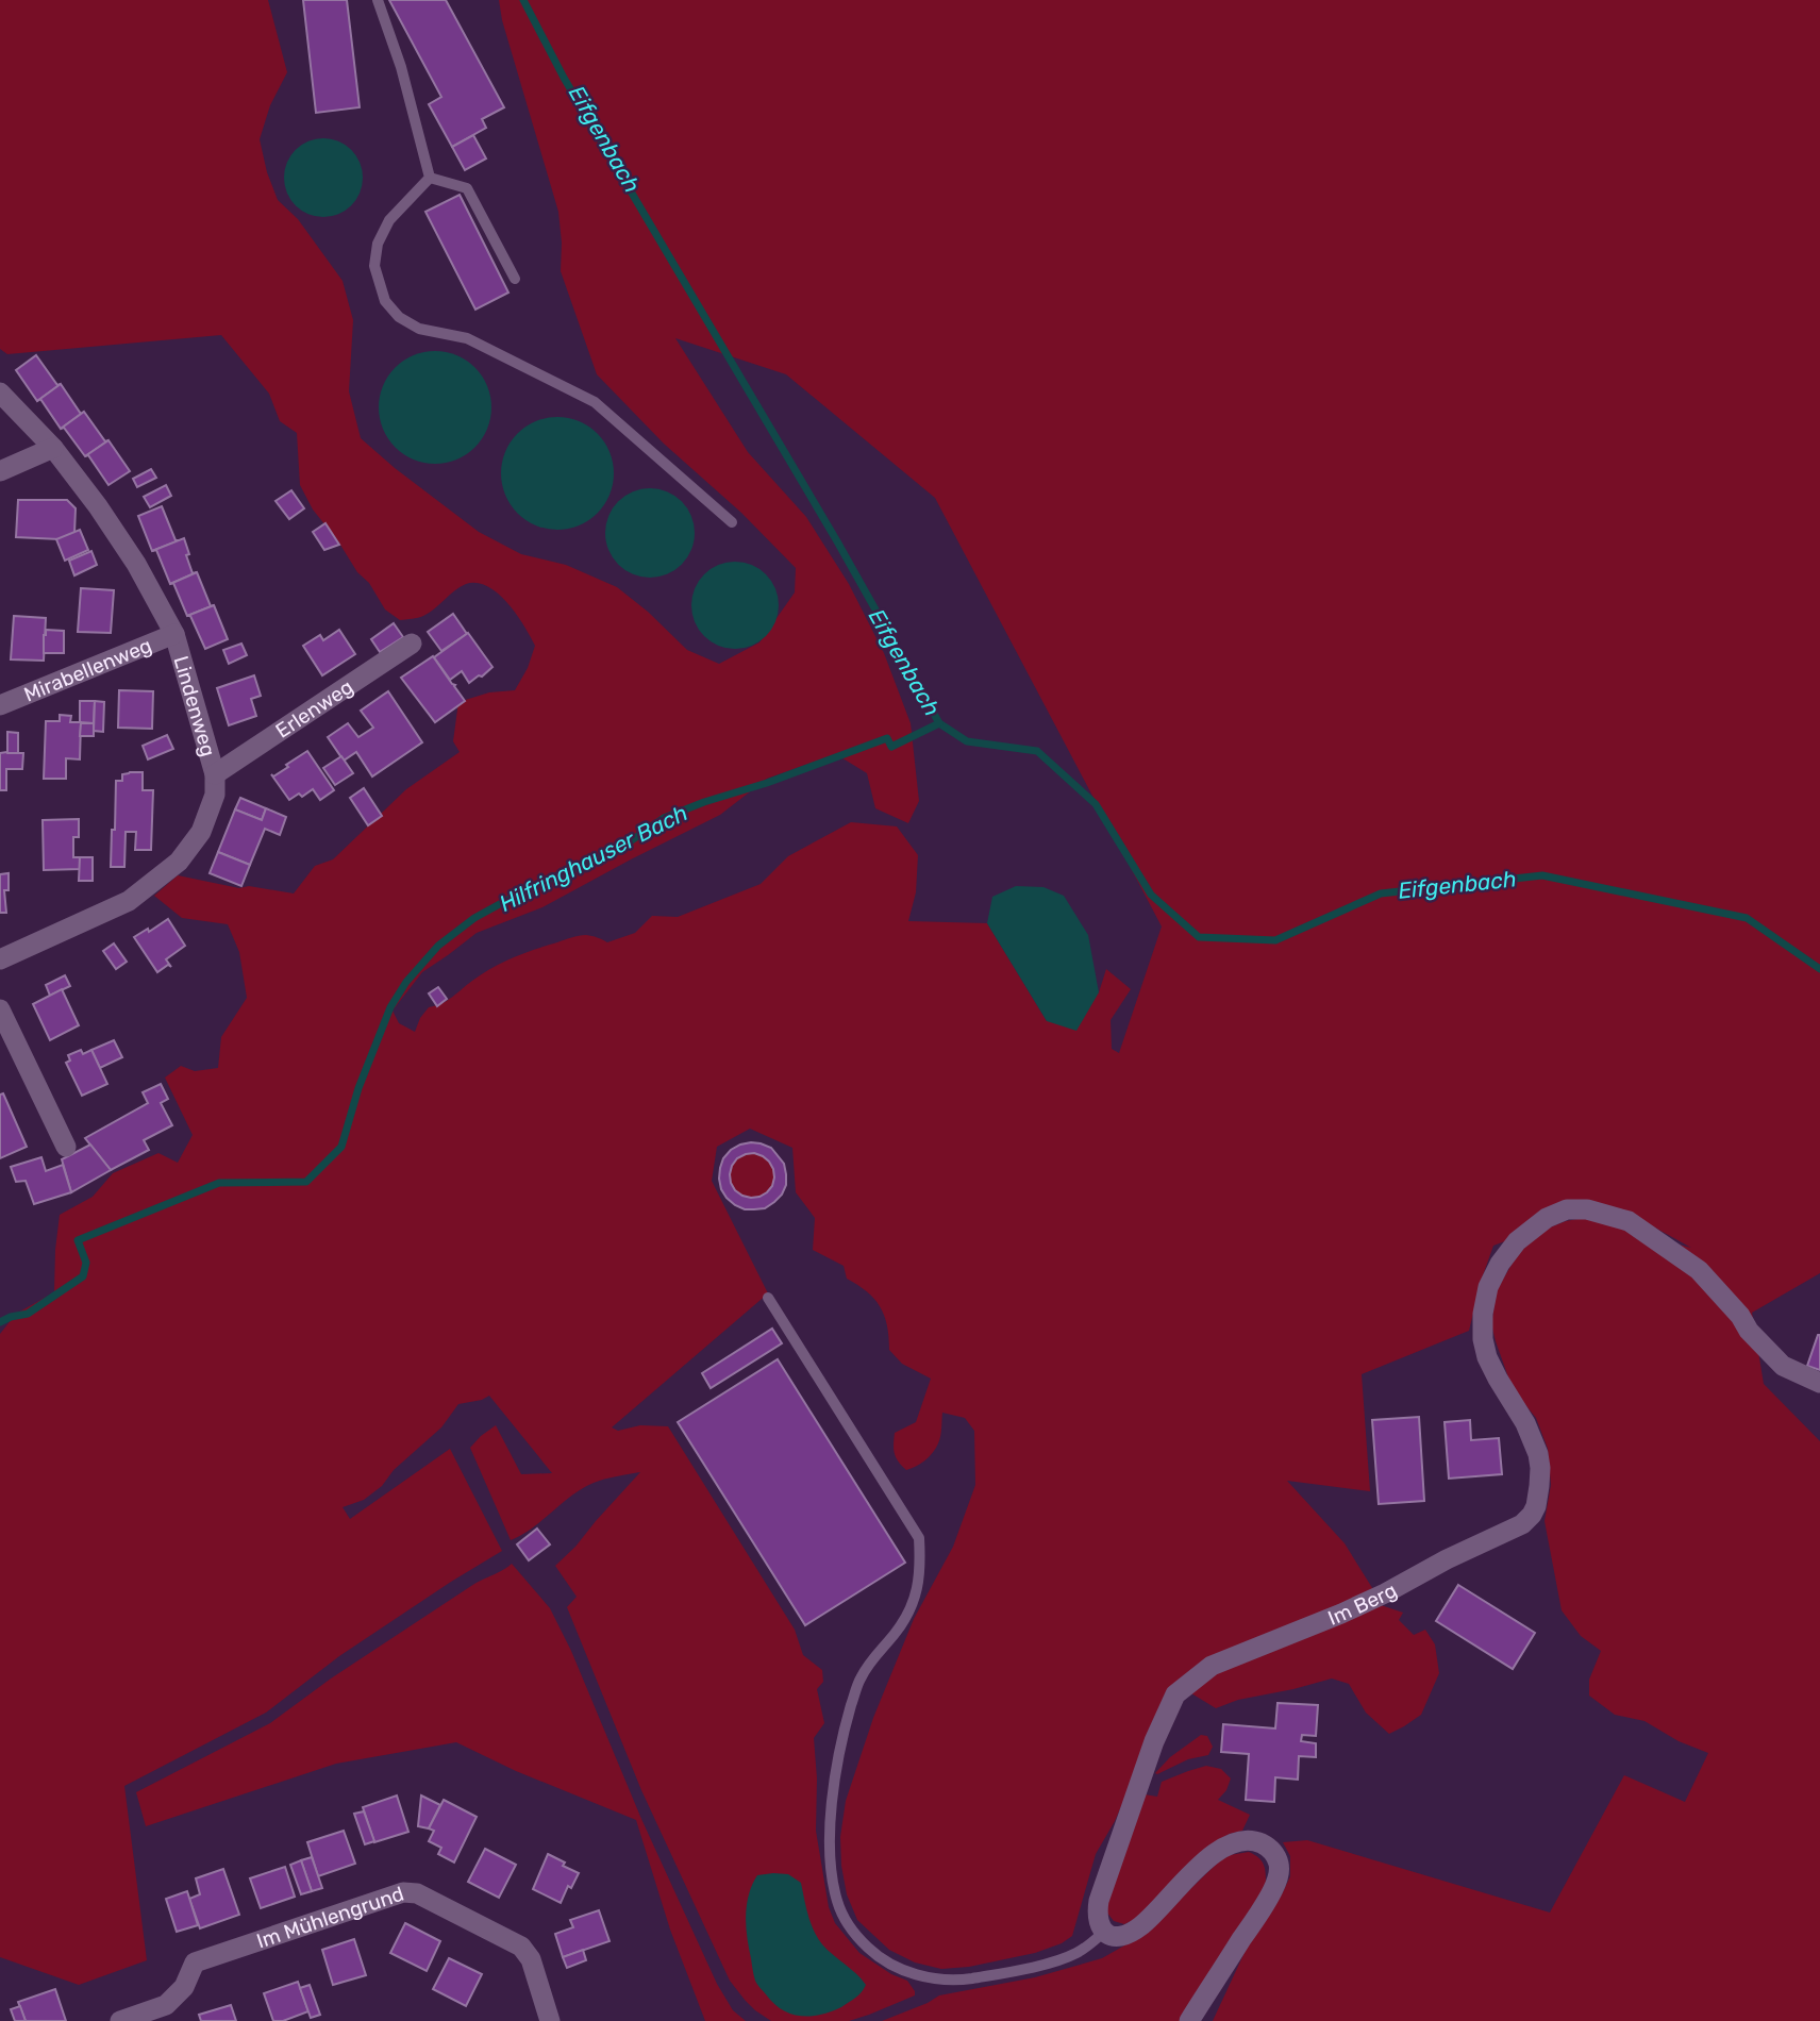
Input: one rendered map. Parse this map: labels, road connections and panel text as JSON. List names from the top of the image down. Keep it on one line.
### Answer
{"streets":{"street":["Mirabellenweg","Lindenweg","Erlenweg","Im Berg","Im Mühlengrund"]},"crossings":[["Mirabellenweg","Lindenweg"],["Lindenweg","Erlenweg"]],"water":["Eifgenbach","Hilfringhauser Bach"]}
